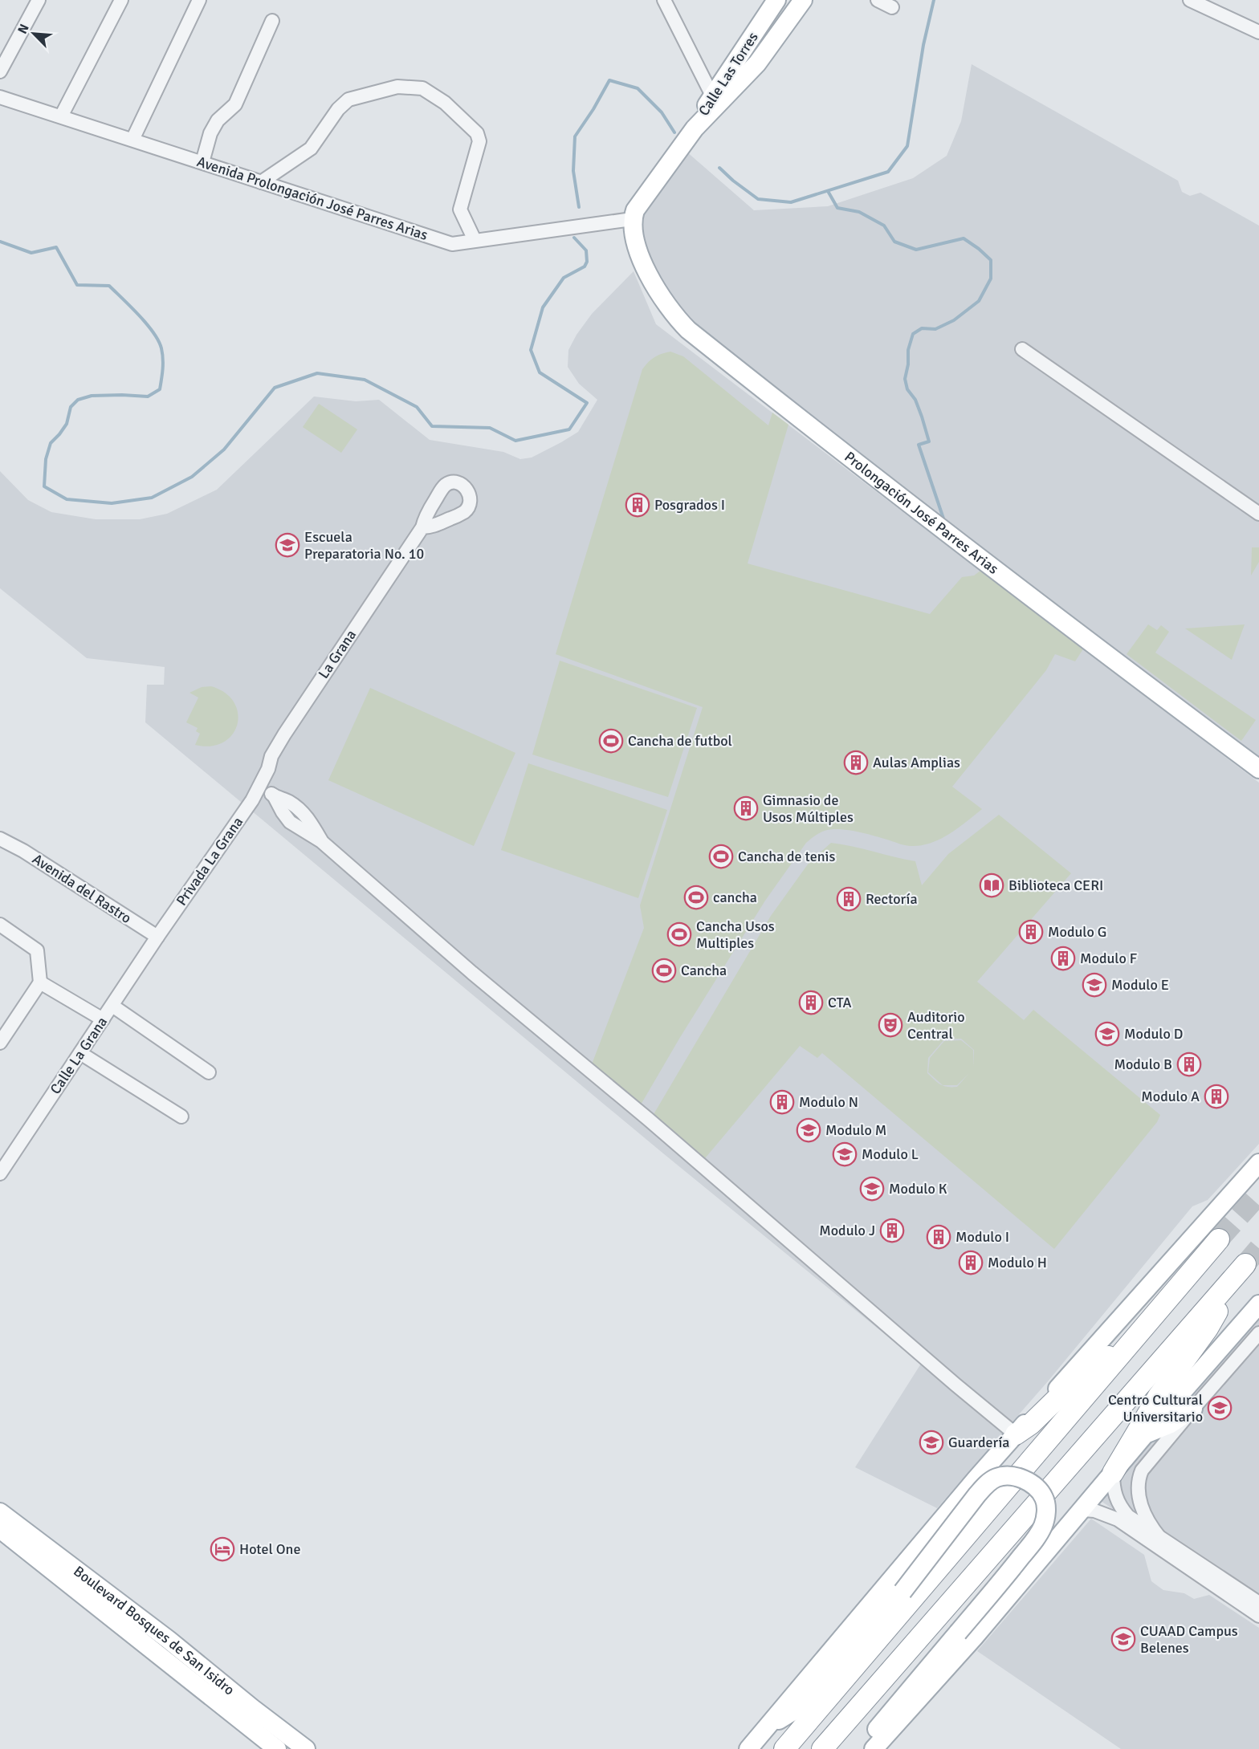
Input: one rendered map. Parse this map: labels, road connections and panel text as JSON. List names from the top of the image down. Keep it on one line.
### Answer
{"streets":{"main road":["Calle Las Torres","Prolongación José Parres Arias","Boulevard Bosques de San Isidro"],"street":["Avenida Prolongación José Parres Arias","La Grana","Privada La Grana","Avenida del Rastro","Calle La Grana"]},"crossings":[["Calle Las Torres","Avenida Prolongación José Parres Arias"],["Calle Las Torres","Prolongación José Parres Arias"],["Avenida Prolongación José Parres Arias","Prolongación José Parres Arias"],["La Grana","Privada La Grana"],["Privada La Grana","Avenida del Rastro"],["Privada La Grana","Calle La Grana"],["Avenida del Rastro","Calle La Grana"]],"places":{"building":["Posgrados I","Aulas Amplias","Gimnasio de Usos Múltiples","Rectoría","Modulo G","Modulo F","CTA","Modulo B","Modulo A","Modulo N","Modulo J","Modulo I","Modulo H"],"school or university":["Escuela Preparatoria No. 10","Modulo E","Modulo D","Modulo M","Modulo L","Modulo K","Centro Cultural Universitario","Guardería","CUAAD Campus Belenes"],"sports":["Cancha de futbol","Cancha de tenis","cancha","Cancha Usos Multiples","Cancha"],"library":["Biblioteca CERI"],"theatre":["Auditorio Central"],"hotel":["Hotel One"]},"north":"top left"}
